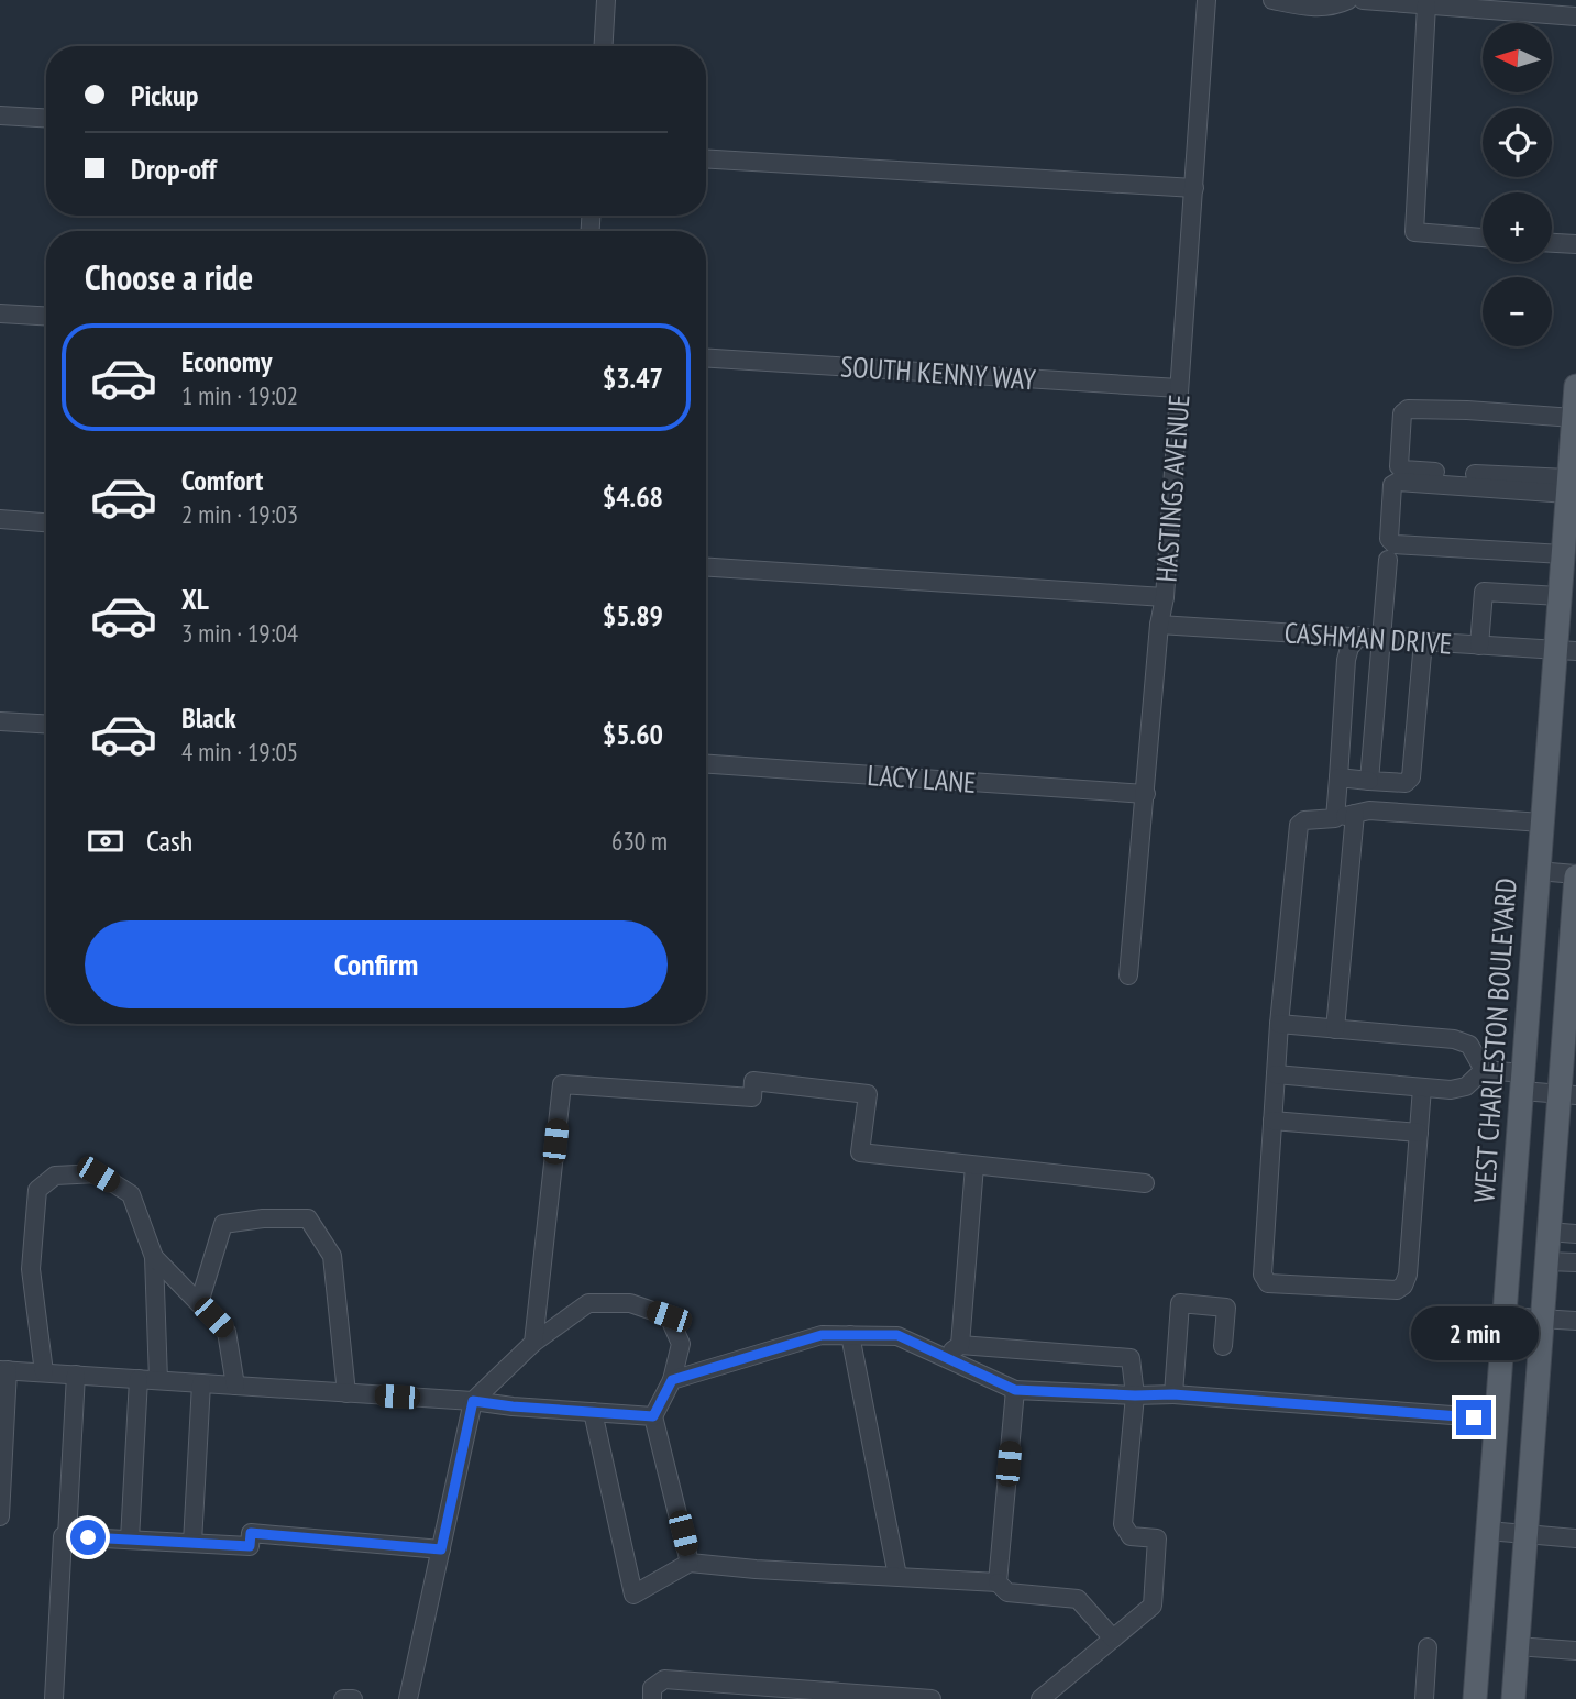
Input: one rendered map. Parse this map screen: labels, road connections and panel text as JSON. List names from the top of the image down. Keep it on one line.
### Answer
{"streets":{"main road":["WEST CHARLESTON BOULEVARD"],"street":["SOUTH KENNY WAY","HASTINGS AVENUE","CASHMAN DRIVE","LACY LANE"]},"crossings":[["SOUTH KENNY WAY","HASTINGS AVENUE"],["HASTINGS AVENUE","CASHMAN DRIVE"],["HASTINGS AVENUE","LACY LANE"],["CASHMAN DRIVE","WEST CHARLESTON BOULEVARD"]],"north":"left","page":{"map_buttons":["+","−"],"banner":["Pickup","Drop-off"],"heading":"Choose a ride","list":[{"name":"Economy","note":"1 min · 19:02","value":"$3.47"},{"name":"Comfort","note":"2 min · 19:03","value":"$4.68"},{"name":"XL","note":"3 min · 19:04","value":"$5.89"},{"name":"Black","note":"4 min · 19:05","value":"$5.60"}],"pay":["Cash","630 m"],"buttons":"Confirm","bubble":"2 min"}}
